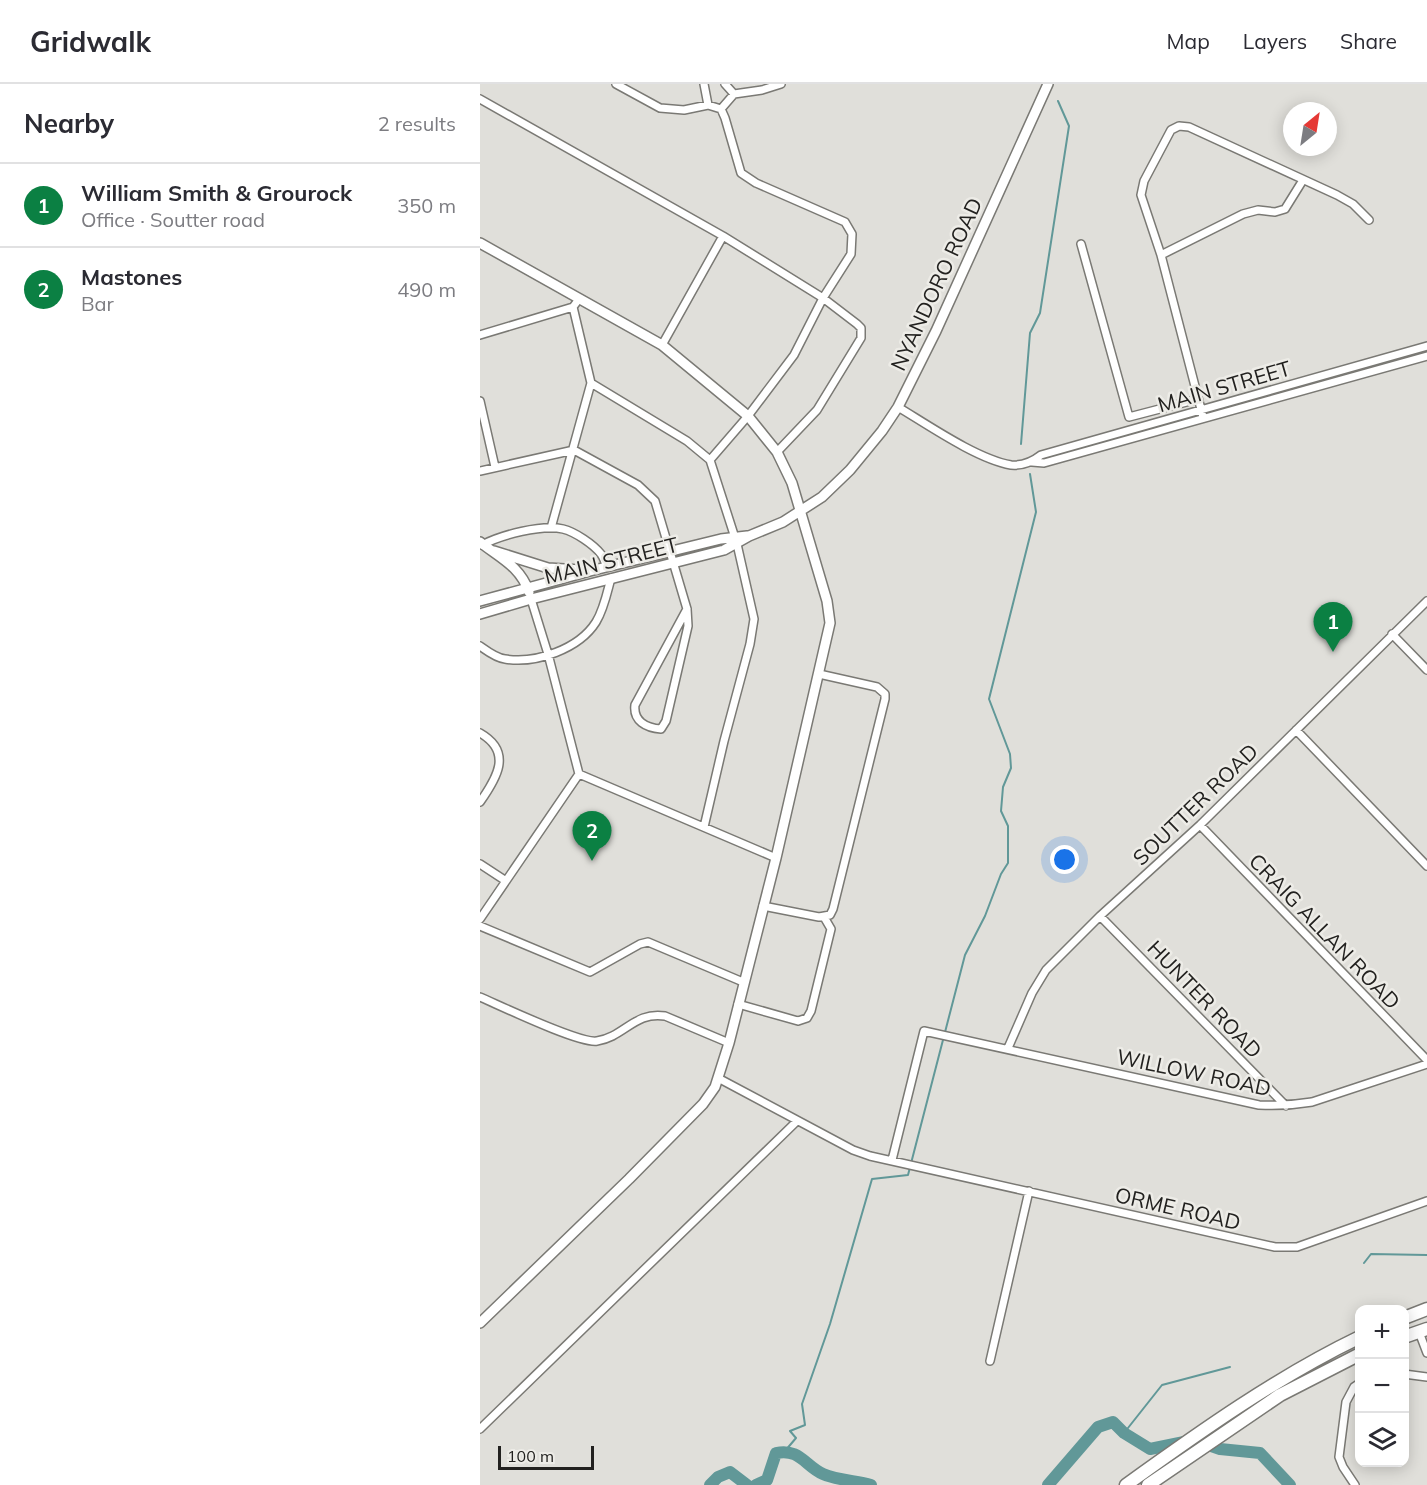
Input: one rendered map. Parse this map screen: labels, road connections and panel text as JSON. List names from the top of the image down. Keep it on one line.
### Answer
{"streets":{"street":["NYANDORO ROAD","MAIN STREET","SOUTTER ROAD","CRAIG ALLAN ROAD","HUNTER ROAD","WILLOW ROAD","ORME ROAD"]},"crossings":[["NYANDORO ROAD","MAIN STREET"],["SOUTTER ROAD","CRAIG ALLAN ROAD"],["SOUTTER ROAD","HUNTER ROAD"],["SOUTTER ROAD","WILLOW ROAD"],["CRAIG ALLAN ROAD","WILLOW ROAD"],["HUNTER ROAD","WILLOW ROAD"],["WILLOW ROAD","ORME ROAD"]],"scale_bar":"100 m","north":"top right","page":{"header":"Gridwalk","nav":["Map","Layers","Share"],"heading":["Nearby","2 results"],"list":[{"mark":"1","name":"William Smith & Grourock","note":"Office · Soutter road","value":"350 m"},{"mark":"2","name":"Mastones","note":"Bar","value":"490 m"}],"pins":["1","2"],"map_buttons":["+","−"],"scale":"100 m"}}
